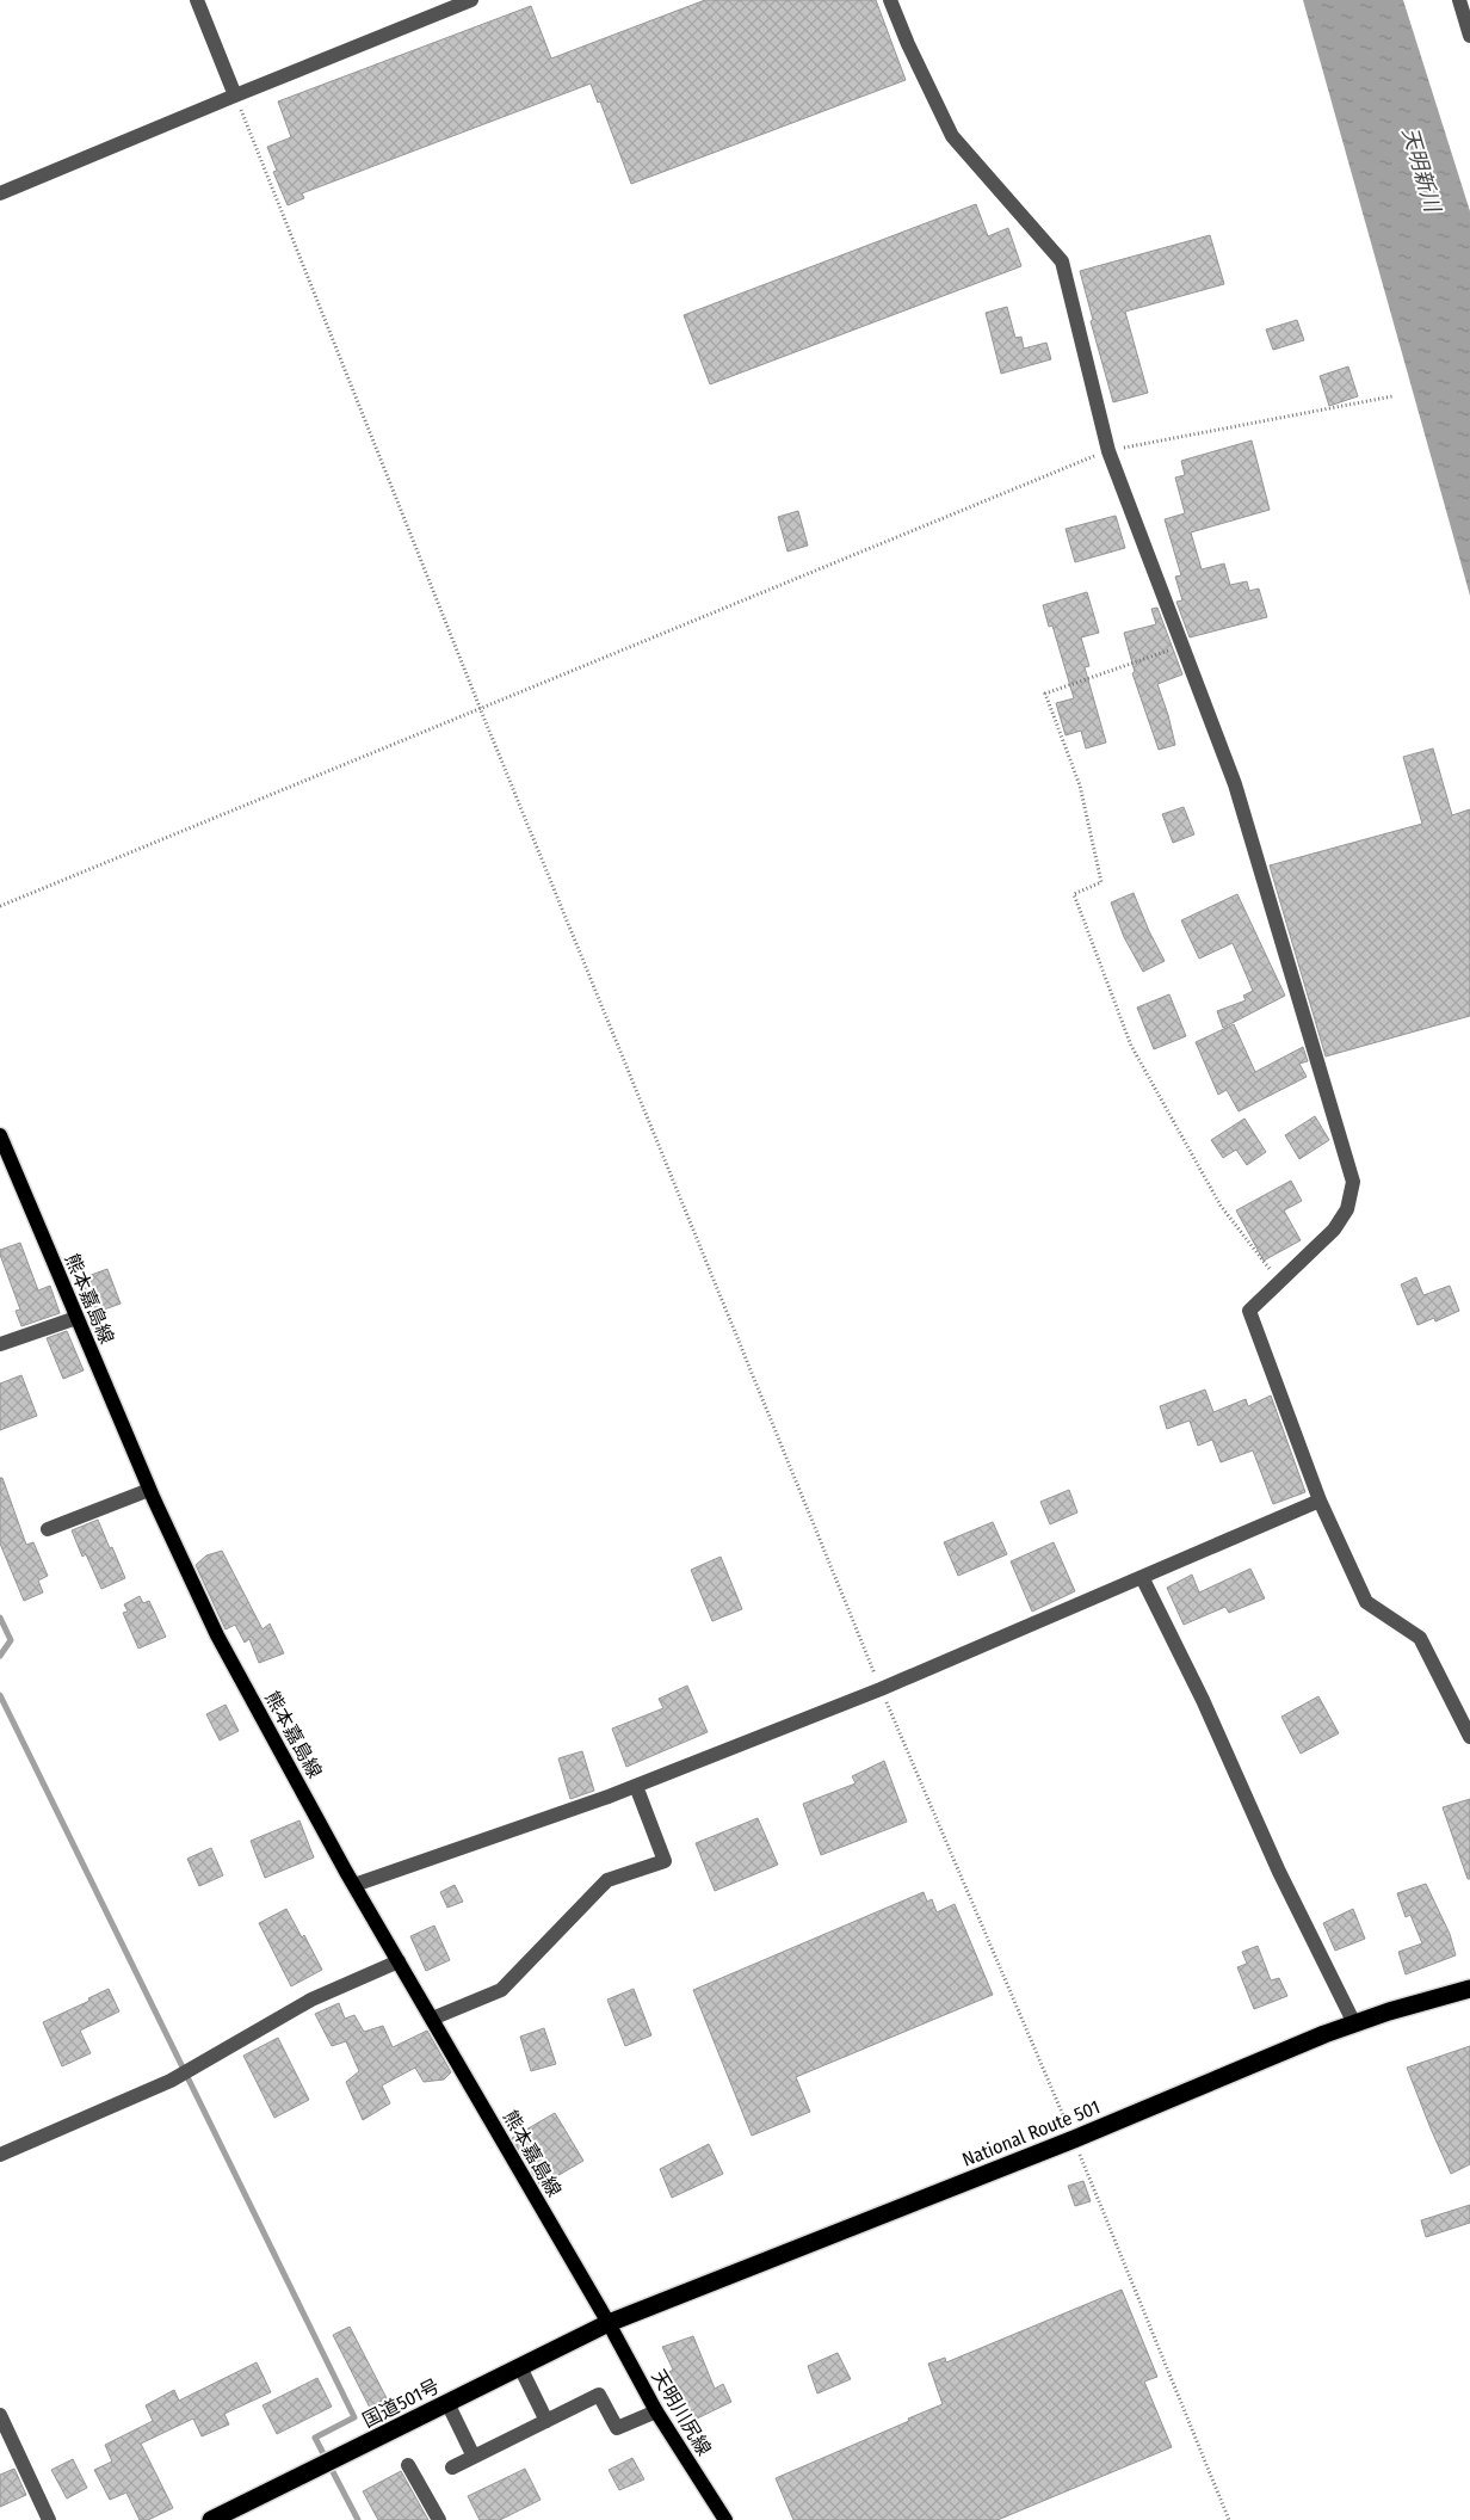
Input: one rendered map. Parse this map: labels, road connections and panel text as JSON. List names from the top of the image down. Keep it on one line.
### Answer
{"streets":{"highway":["National Route 501","国道501号"],"main road":["熊本嘉島線","天明川尻線"]},"crossings":[["熊本嘉島線","National Route 501"],["熊本嘉島線","国道501号"],["熊本嘉島線","天明川尻線"],["National Route 501","国道501号"],["National Route 501","天明川尻線"],["国道501号","天明川尻線"]],"water":["天明新川"]}
